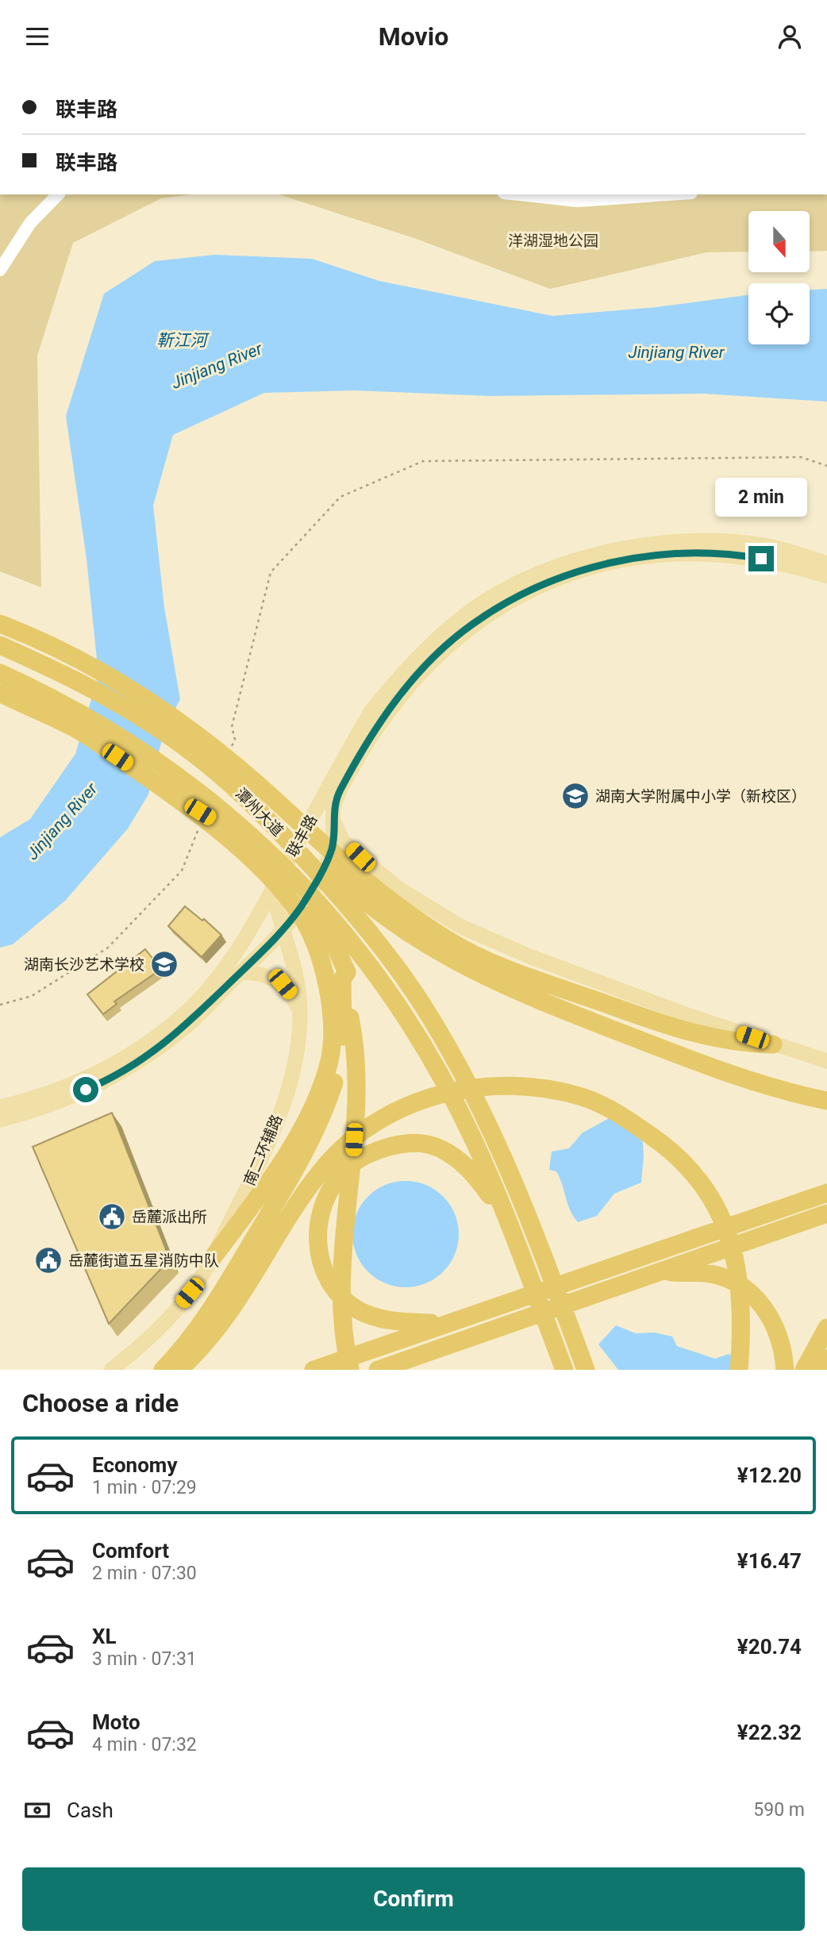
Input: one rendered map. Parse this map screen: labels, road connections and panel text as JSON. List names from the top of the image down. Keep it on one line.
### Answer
{"streets":{"highway":["潭州大道"],"main road":["联丰路","南二环辅路"]},"crossings":[["联丰路","南二环辅路"]],"water":["靳江河","Jinjiang River"],"parks":["洋湖湿地公园"],"places":{"school or university":["湖南大学附属中小学（新校区）","湖南长沙艺术学校"],"public building":["岳麓派出所","岳麓街道五星消防中队"]},"north":"bottom","page":{"header":"Movio","banner":["联丰路","联丰路"],"bubble":"2 min","heading":"Choose a ride","list":[{"name":"Economy","note":"1 min · 07:29","value":"¥12.20"},{"name":"Comfort","note":"2 min · 07:30","value":"¥16.47"},{"name":"XL","note":"3 min · 07:31","value":"¥20.74"},{"name":"Moto","note":"4 min · 07:32","value":"¥22.32"}],"pay":["Cash","590 m"],"buttons":"Confirm"}}
